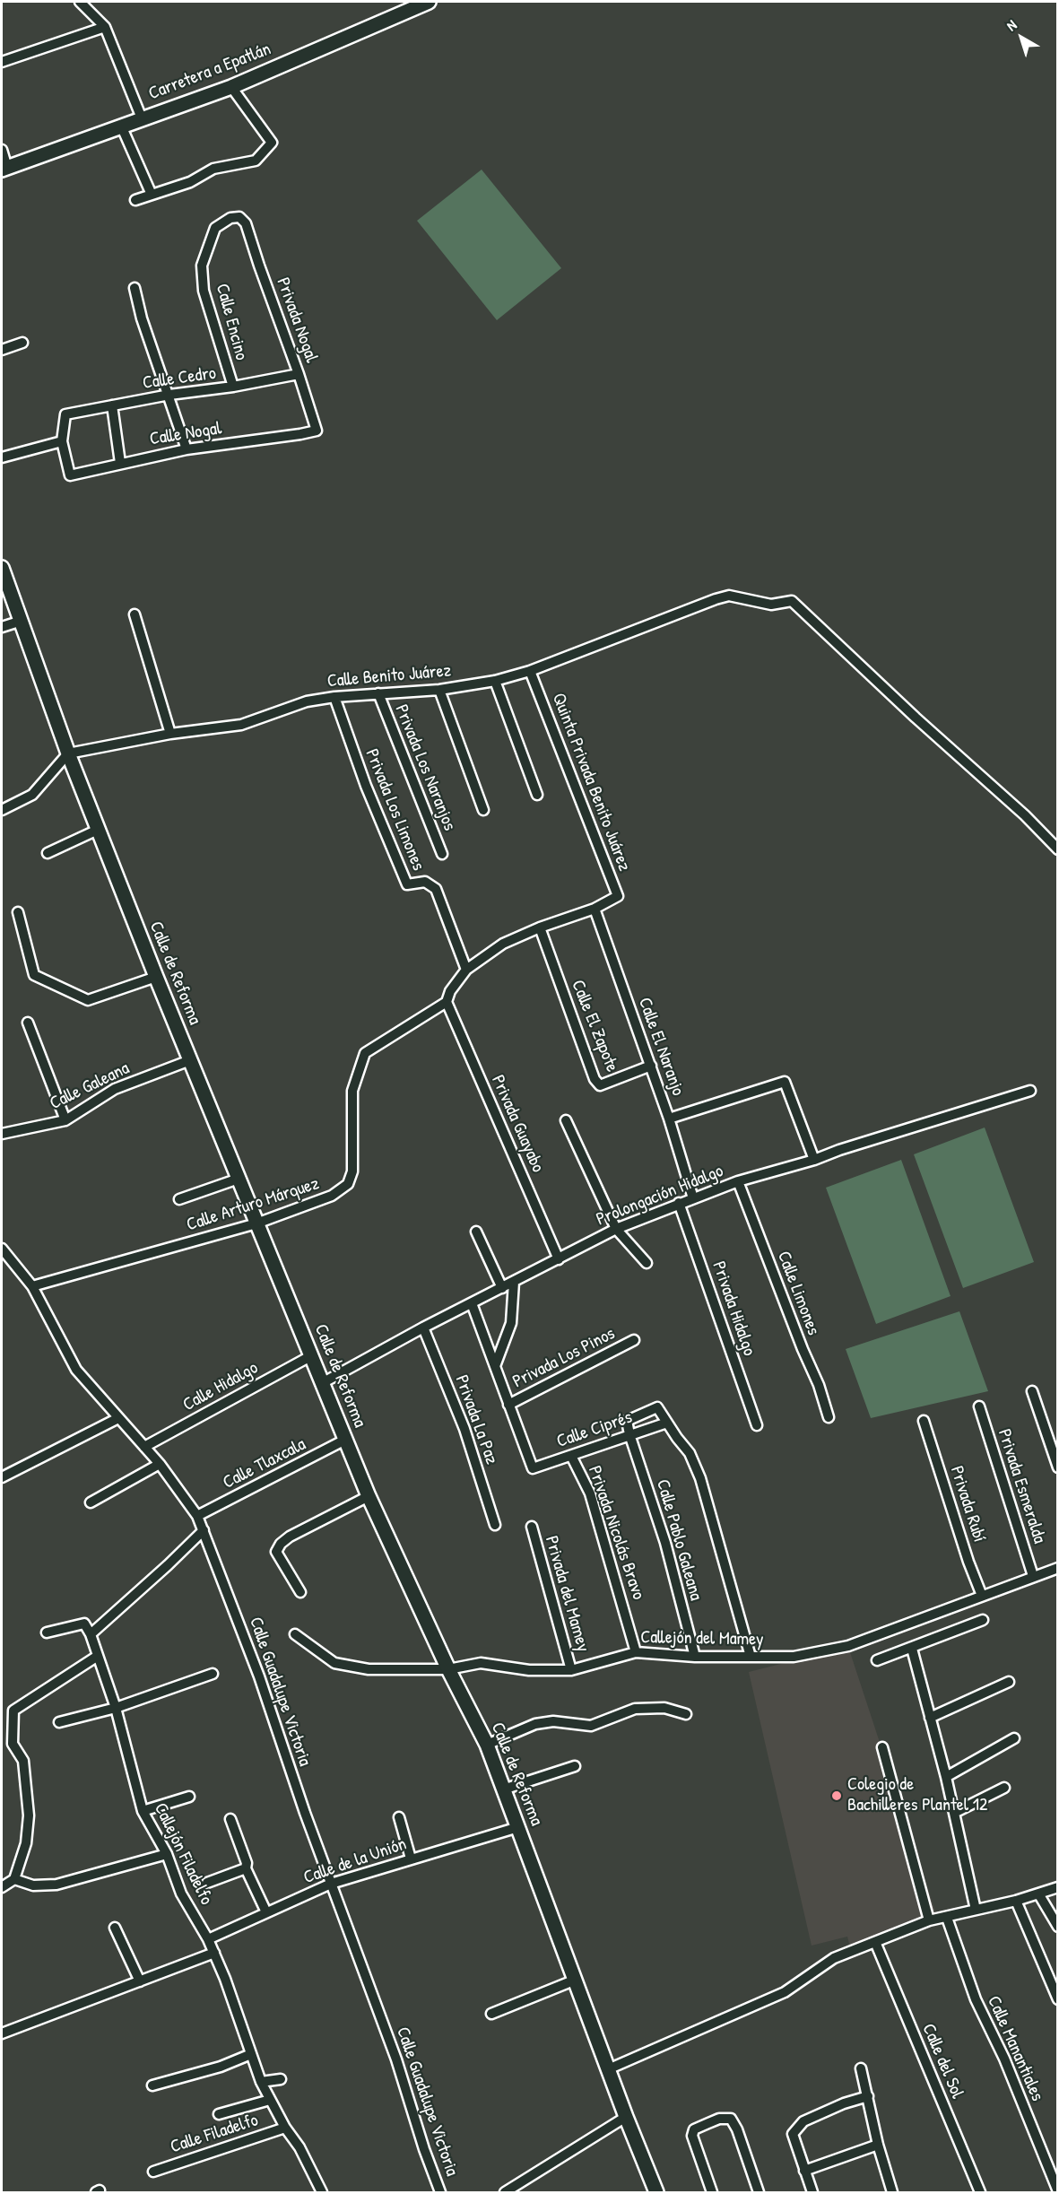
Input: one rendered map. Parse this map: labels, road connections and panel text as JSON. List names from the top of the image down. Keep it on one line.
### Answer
{"streets":{"main road":["Carretera a Epatlán","Calle de Reforma"],"street":["Privada Nogal","Calle Encino","Calle Cedro","Calle Nogal","Calle Benito Juárez","Privada Los Naranjos","Quinta Privada Benito Juárez","Privada Los Limones","Calle El Zapote","Calle El Naranjo","Calle Galeana","Privada Guayabo","Prolongación Hidalgo","Calle Arturo Márquez","Calle Limones","Privada Hidalgo","Privada Los Pinos","Calle Hidalgo","Privada La Paz","Calle Ciprés","Calle Tlaxcala","Privada Esmeralda","Privada Rubí","Privada Nicolás Bravo","Calle Pablo Galeana","Privada del Mamey","Callejón del Mamey","Calle Guadalupe Victoria","Callejón Filadelfo","Calle de la Unión","Calle Manantiales","Calle del Sol","Calle Filadelfo"]},"crossings":[["Privada Nogal","Calle Encino"],["Privada Nogal","Calle Cedro"],["Privada Nogal","Calle Nogal"],["Calle Encino","Calle Cedro"],["Calle Cedro","Calle Nogal"],["Calle Benito Juárez","Privada Los Naranjos"],["Calle Benito Juárez","Quinta Privada Benito Juárez"],["Calle Benito Juárez","Privada Los Limones"],["Calle Benito Juárez","Calle de Reforma"],["Quinta Privada Benito Juárez","Calle Arturo Márquez"],["Privada Los Limones","Calle Arturo Márquez"],["Calle de Reforma","Calle Galeana"],["Calle de Reforma","Prolongación Hidalgo"],["Calle de Reforma","Calle Arturo Márquez"],["Calle de Reforma","Calle Hidalgo"],["Calle de Reforma","Calle Tlaxcala"],["Calle de Reforma","Callejón del Mamey"],["Calle de Reforma","Calle de la Unión"],["Calle El Zapote","Calle El Naranjo"],["Calle El Zapote","Calle Arturo Márquez"],["Calle El Naranjo","Prolongación Hidalgo"],["Calle El Naranjo","Calle Arturo Márquez"],["Privada Guayabo","Prolongación Hidalgo"],["Privada Guayabo","Calle Arturo Márquez"],["Prolongación Hidalgo","Calle Limones"],["Prolongación Hidalgo","Privada Hidalgo"],["Prolongación Hidalgo","Privada La Paz"],["Calle Arturo Márquez","Calle Guadalupe Victoria"],["Privada Los Pinos","Calle Ciprés"],["Calle Hidalgo","Calle Guadalupe Victoria"],["Calle Ciprés","Privada Nicolás Bravo"],["Calle Ciprés","Calle Pablo Galeana"],["Calle Tlaxcala","Calle Guadalupe Victoria"],["Privada Esmeralda","Callejón del Mamey"],["Privada Rubí","Callejón del Mamey"],["Privada Nicolás Bravo","Callejón del Mamey"],["Calle Pablo Galeana","Callejón del Mamey"],["Privada del Mamey","Callejón del Mamey"],["Calle Guadalupe Victoria","Calle de la Unión"],["Callejón Filadelfo","Calle de la Unión"],["Callejón Filadelfo","Calle Filadelfo"]],"places":["Colegio de Bachilleres Plantel 12"],"north":"top left"}
